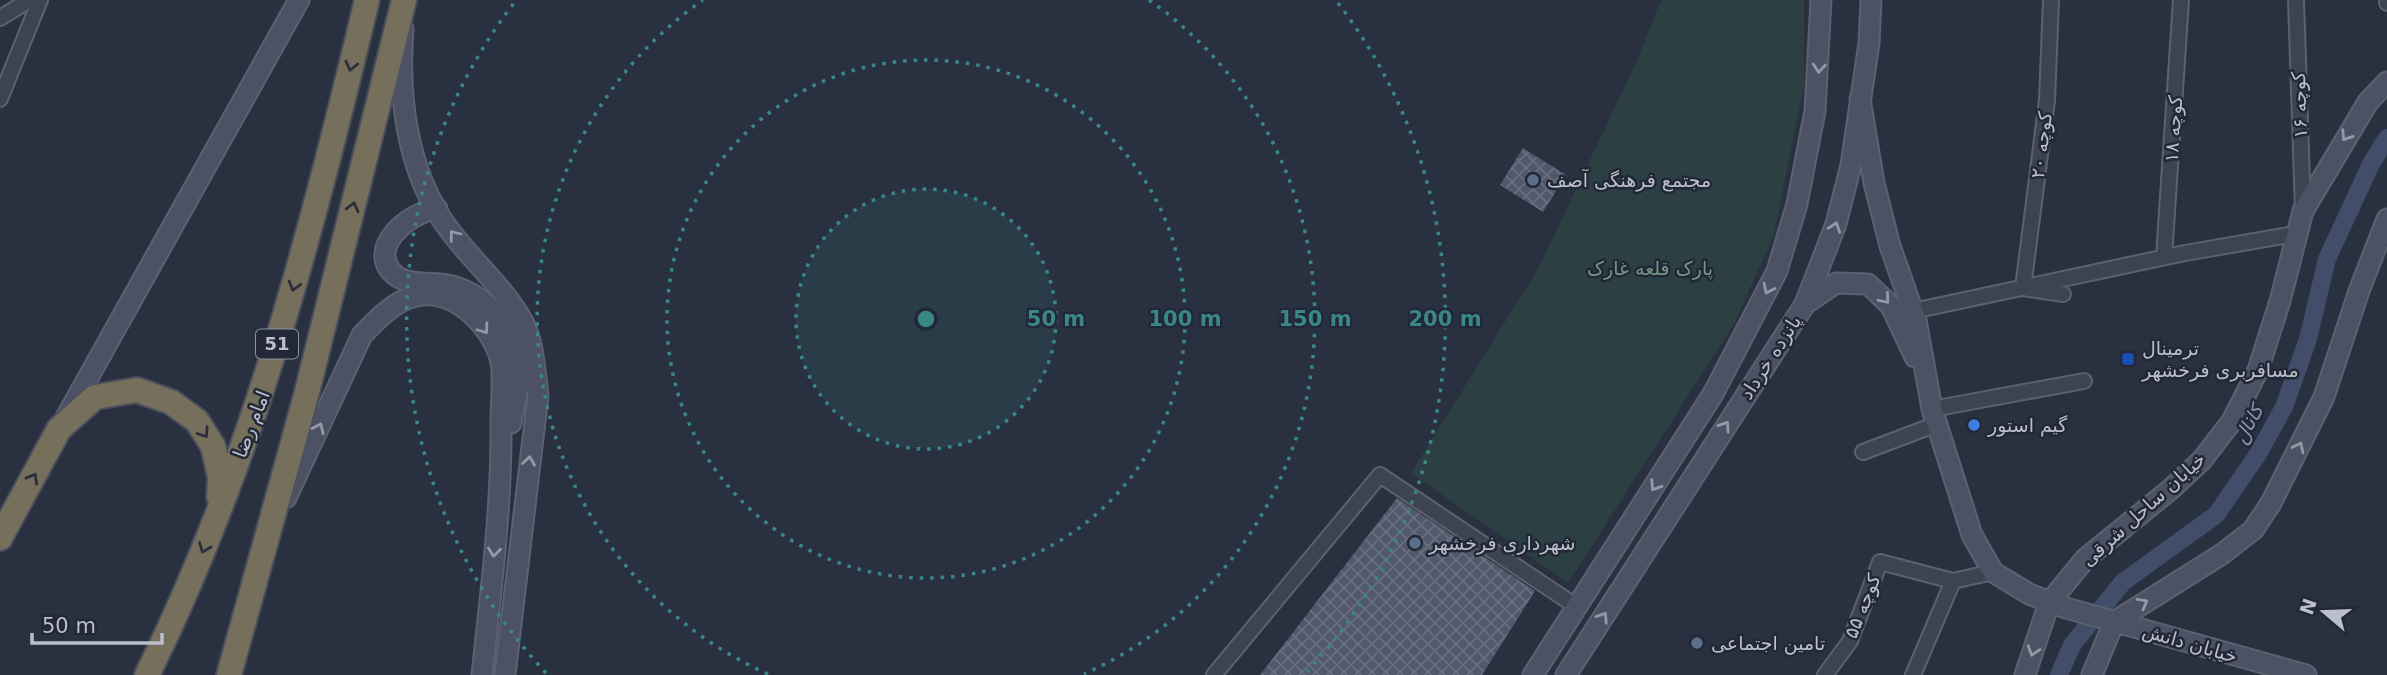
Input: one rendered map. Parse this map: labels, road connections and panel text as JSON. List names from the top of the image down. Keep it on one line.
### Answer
{"streets":{"highway":["51","امام رضا"],"main road":["پانزده خرداد","خیابان ساحل شرقی","خیابان دانش"],"street":["کوچه ۱۶","کوچه ۱۸","کوچه ۲۰","کوچه ۵۵"]},"crossings":[["کوچه ۱۶","خیابان ساحل شرقی"],["خیابان ساحل شرقی","خیابان دانش"],["کوچه ۵۵","خیابان دانش"]],"water":["کانال"],"parks":["پارک قلعه غارک"],"places":{"other":["مجتمع فرهنگی آصف","گیم استور","شهرداری فرخشهر","تامین اجتماعی"],"transit":["ترمینال مسافربری فرخشهر"]},"scale_bar":"50 m","north":"left","rings":["50 m","100 m","150 m","200 m"]}
